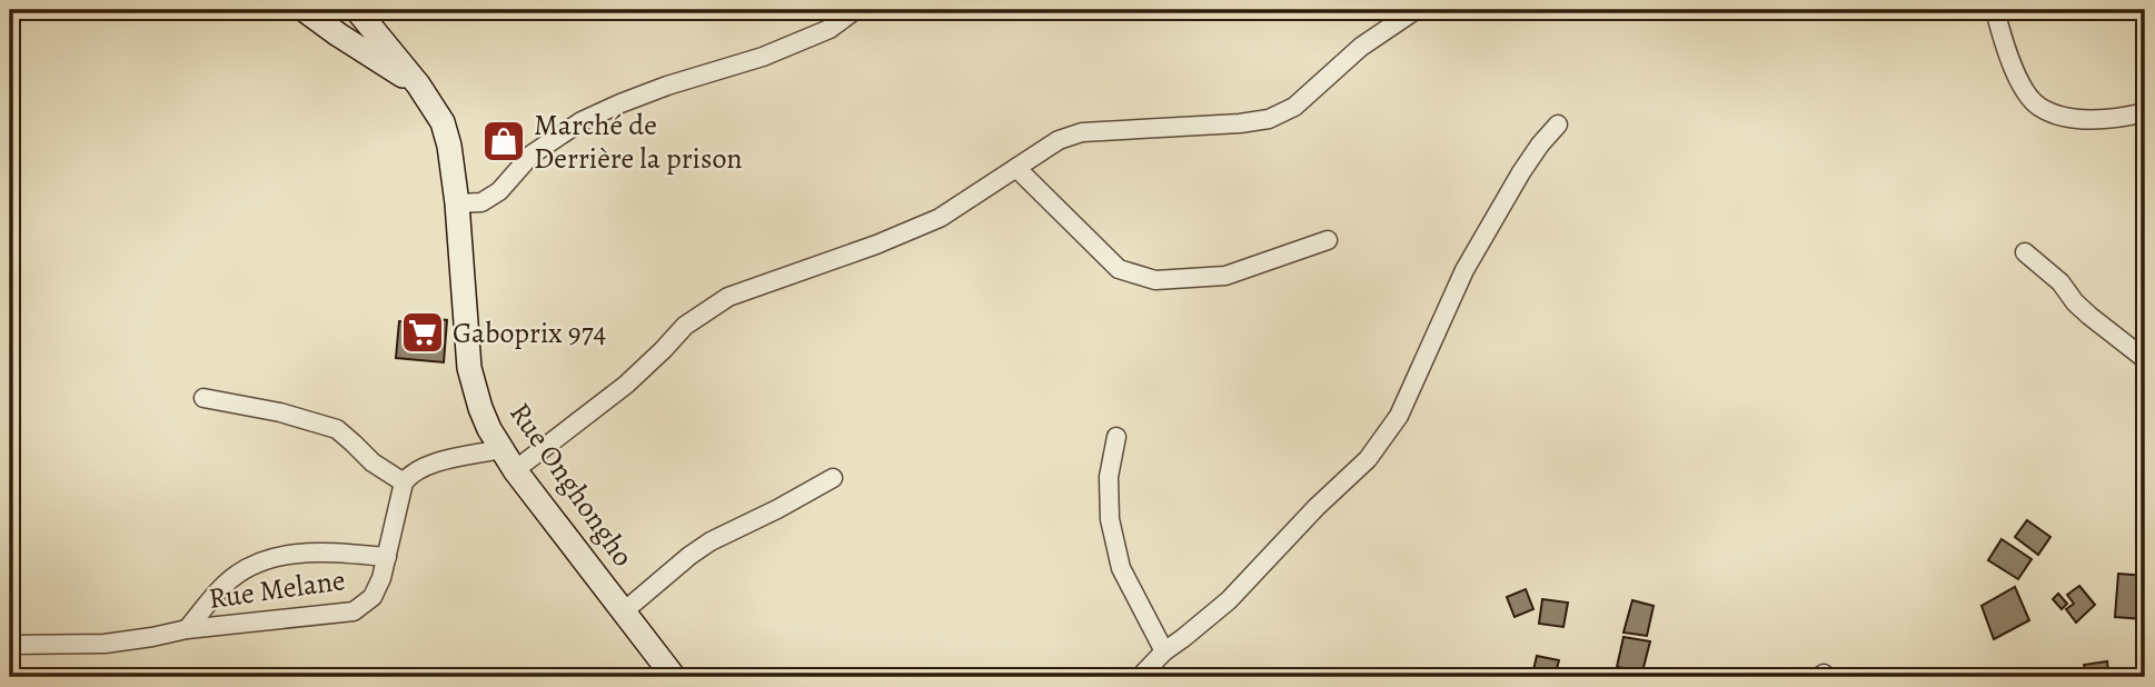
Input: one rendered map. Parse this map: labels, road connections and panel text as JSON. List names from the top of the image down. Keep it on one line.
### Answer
{"streets":{"main road":["Rue Onghongho"],"street":["Rue Melane"]},"places":{"shop":["Marché de Derrière la prison"],"supermarket":["Gaboprix 974"]}}
